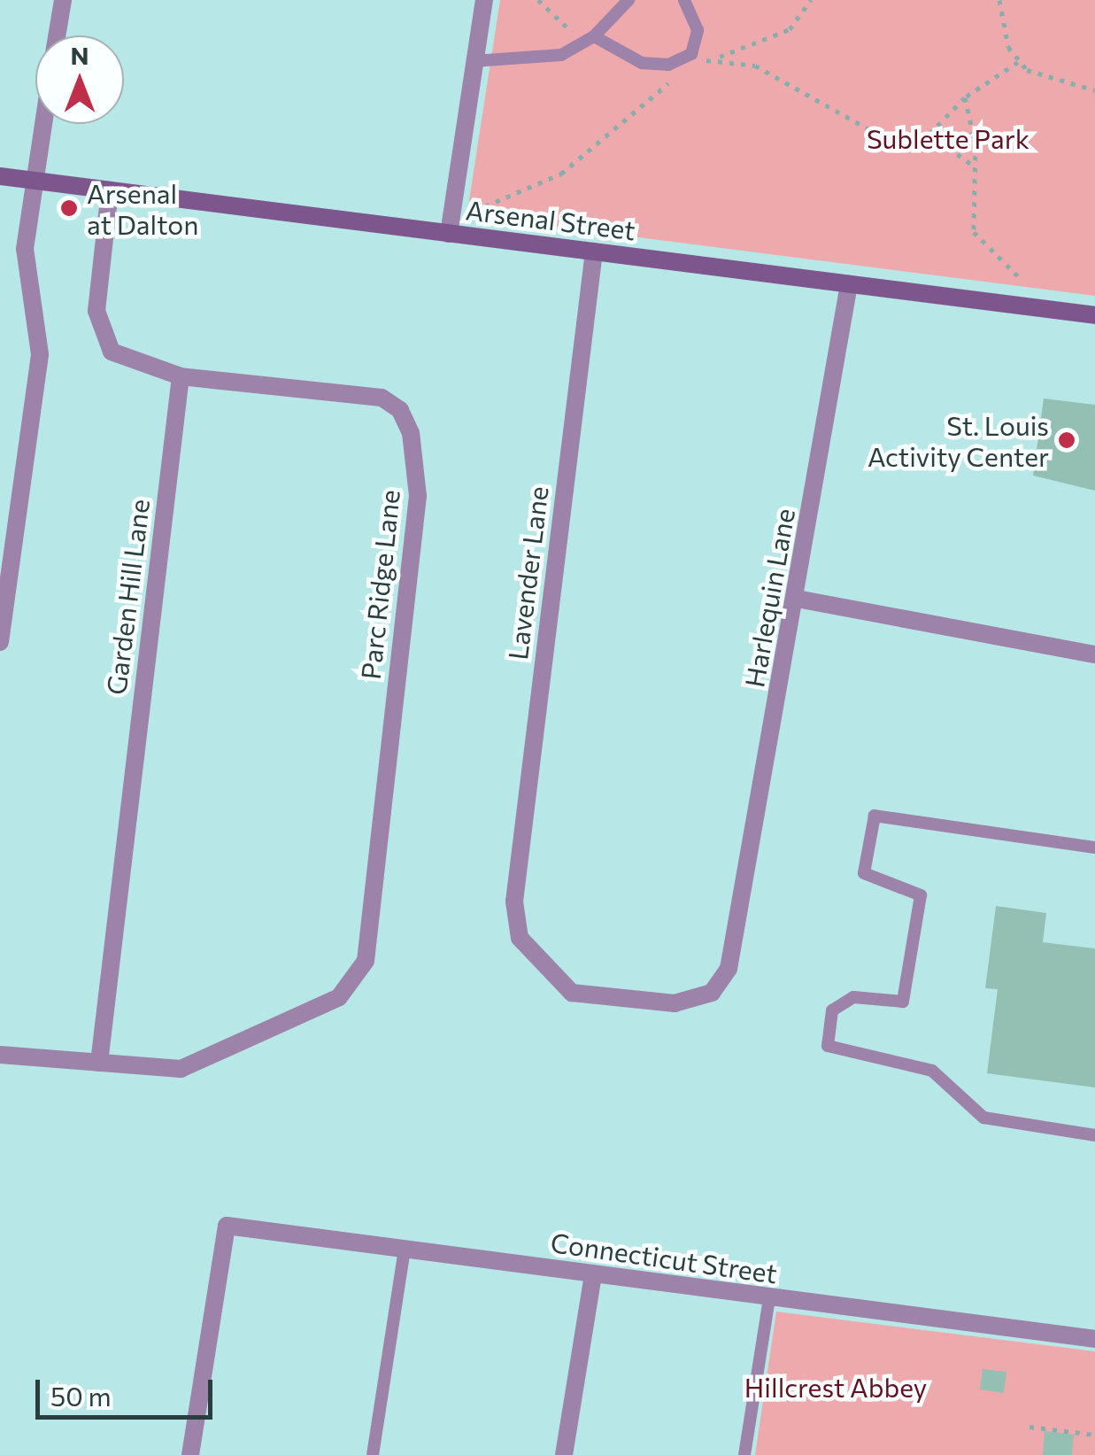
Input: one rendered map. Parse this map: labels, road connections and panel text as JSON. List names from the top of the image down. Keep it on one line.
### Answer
{"streets":{"main road":["Arsenal Street"],"street":["Lavender Lane","Parc Ridge Lane","Garden Hill Lane","Harlequin Lane","Connecticut Street"]},"crossings":[["Arsenal Street","Lavender Lane"],["Arsenal Street","Harlequin Lane"],["Lavender Lane","Harlequin Lane"],["Parc Ridge Lane","Garden Hill Lane"]],"parks":["Sublette Park","Hillcrest Abbey"],"places":["Arsenal at Dalton","St. Louis Activity Center"],"scale_bar":"50 m","north":"top"}
